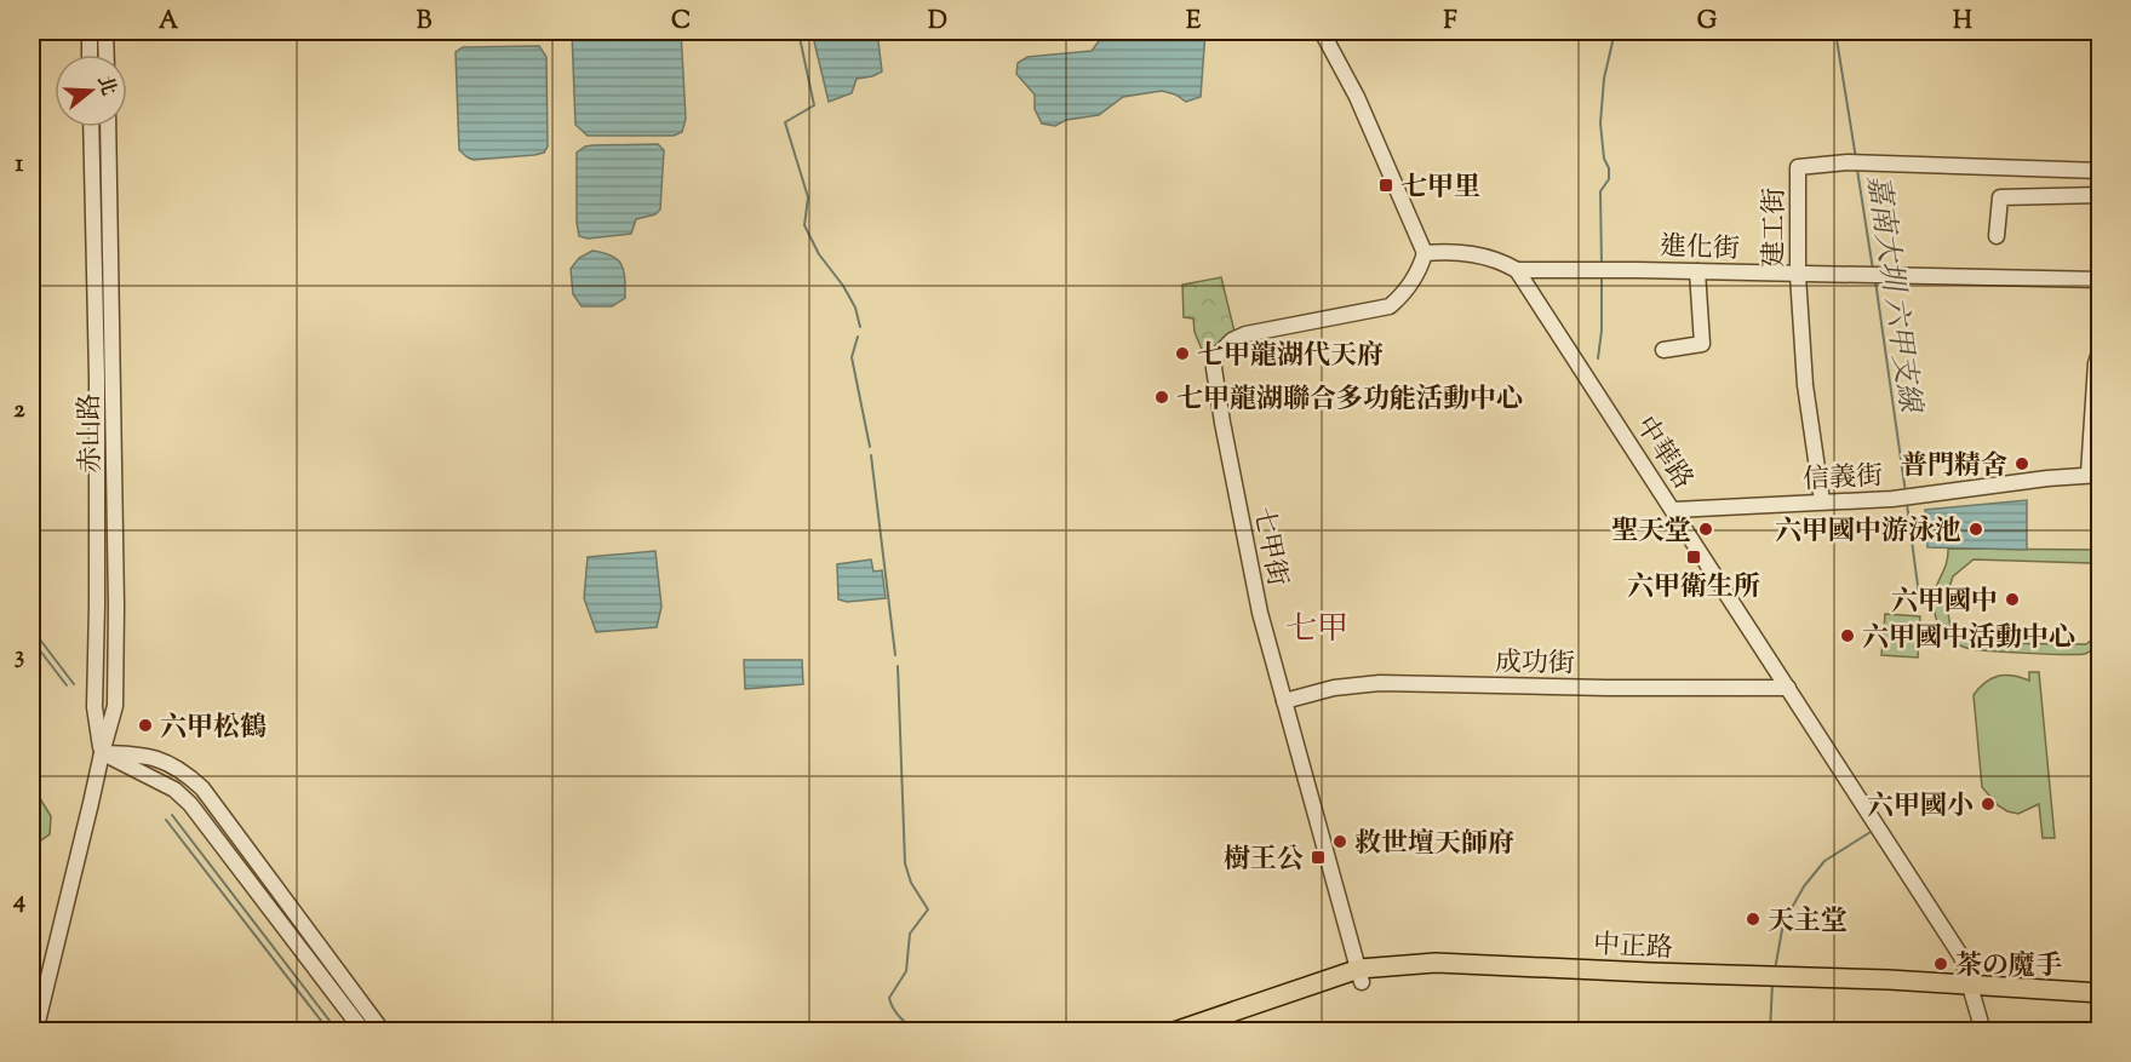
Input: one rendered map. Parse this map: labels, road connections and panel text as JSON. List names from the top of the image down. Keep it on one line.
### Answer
{"streets":{"main road":["中正路"],"street":["建工街","進化街","赤山路","中華路","信義街","七甲街","成功街"]},"crossings":[["建工街","進化街"],["建工街","信義街"],["進化街","中華路"],["中華路","信義街"],["中華路","成功街"],["中華路","中正路"],["七甲街","成功街"],["七甲街","中正路"]],"districts":["七甲"],"water":["嘉南大圳 六甲支線"],"places":{"transit":["七甲里","六甲衛生所","樹王公"],"other":["七甲龍湖代天府","七甲龍湖聯合多功能活動中心","普門精舍","聖天堂","六甲國中游泳池","六甲國中","六甲國中活動中心","六甲松鶴","六甲國小","救世壇天師府","天主堂","茶の魔手"]},"north":"right","grid":{"columns":["A","B","C","D","E","F","G","H"],"rows":["1","2","3","4"]}}
